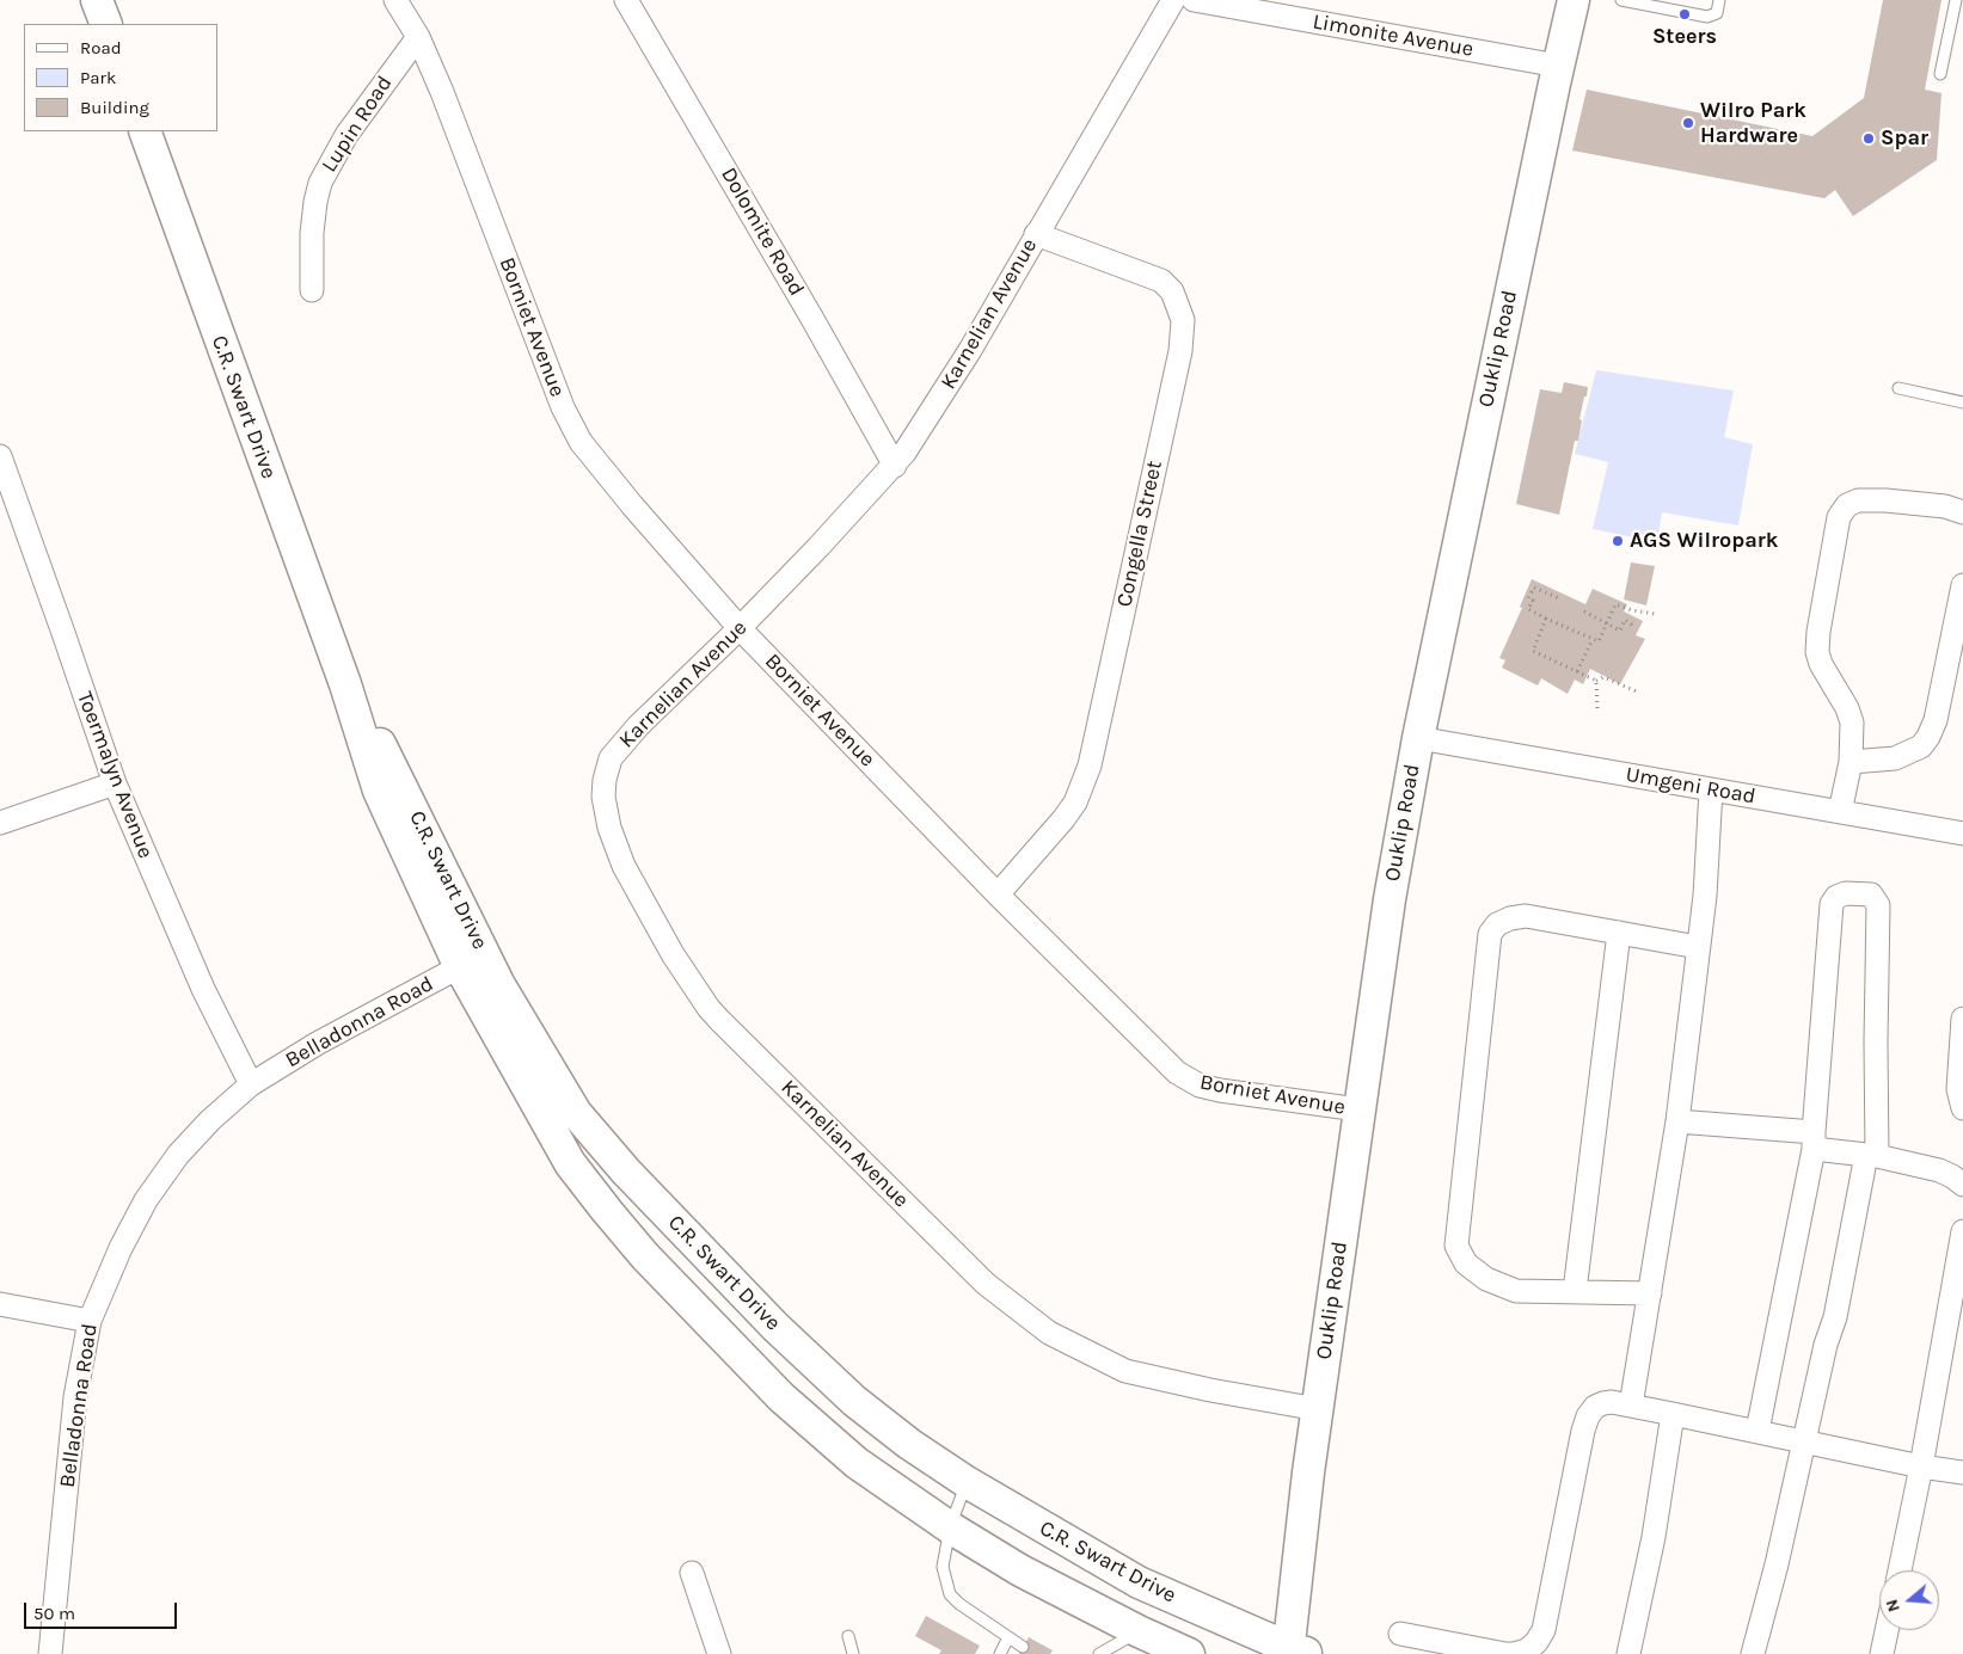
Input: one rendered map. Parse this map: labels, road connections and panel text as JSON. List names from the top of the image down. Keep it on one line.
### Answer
{"streets":{"main road":["Ouklip Road","C.R. Swart Drive"],"street":["Limonite Avenue","Lupin Road","Dolomite Road","Karnelian Avenue","Borniet Avenue","Congella Street","Toermalyn Avenue","Umgeni Road","Belladonna Road"]},"crossings":[["Limonite Avenue","Ouklip Road"],["Lupin Road","Borniet Avenue"],["Dolomite Road","Karnelian Avenue"],["Karnelian Avenue","Borniet Avenue"],["Karnelian Avenue","Ouklip Road"],["Karnelian Avenue","Congella Street"],["Borniet Avenue","Ouklip Road"],["Borniet Avenue","Congella Street"],["Ouklip Road","C.R. Swart Drive"],["Ouklip Road","Umgeni Road"],["C.R. Swart Drive","Belladonna Road"],["Toermalyn Avenue","Belladonna Road"]],"places":["Steers","Wilro Park Hardware","Spar","AGS Wilropark"],"legend":["Road","Park","Building"],"scale_bar":"50 m","north":"left"}
